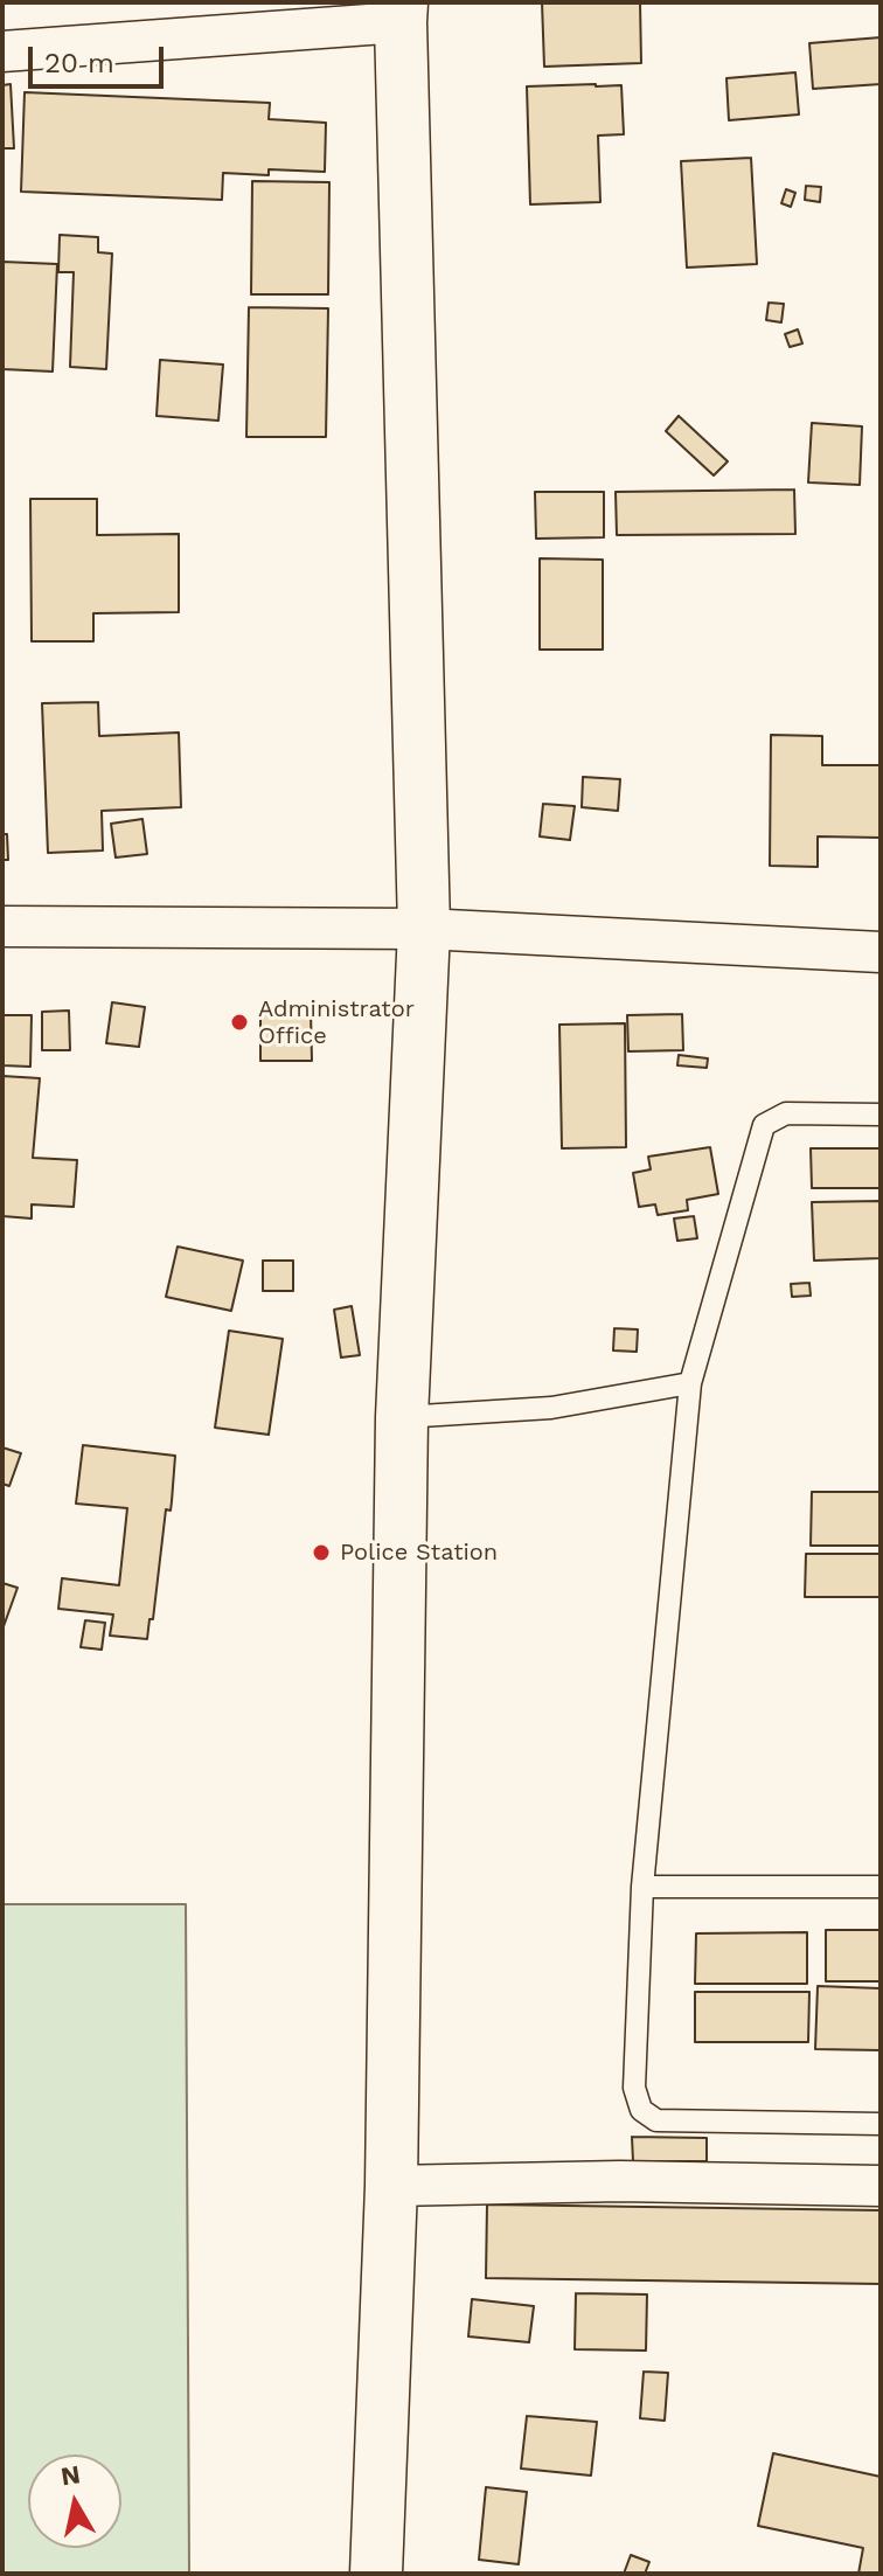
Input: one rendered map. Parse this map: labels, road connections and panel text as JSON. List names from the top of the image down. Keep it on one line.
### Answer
{"places":["Administrator Office","Police Station"],"scale_bar":"20 m","north":"top"}
